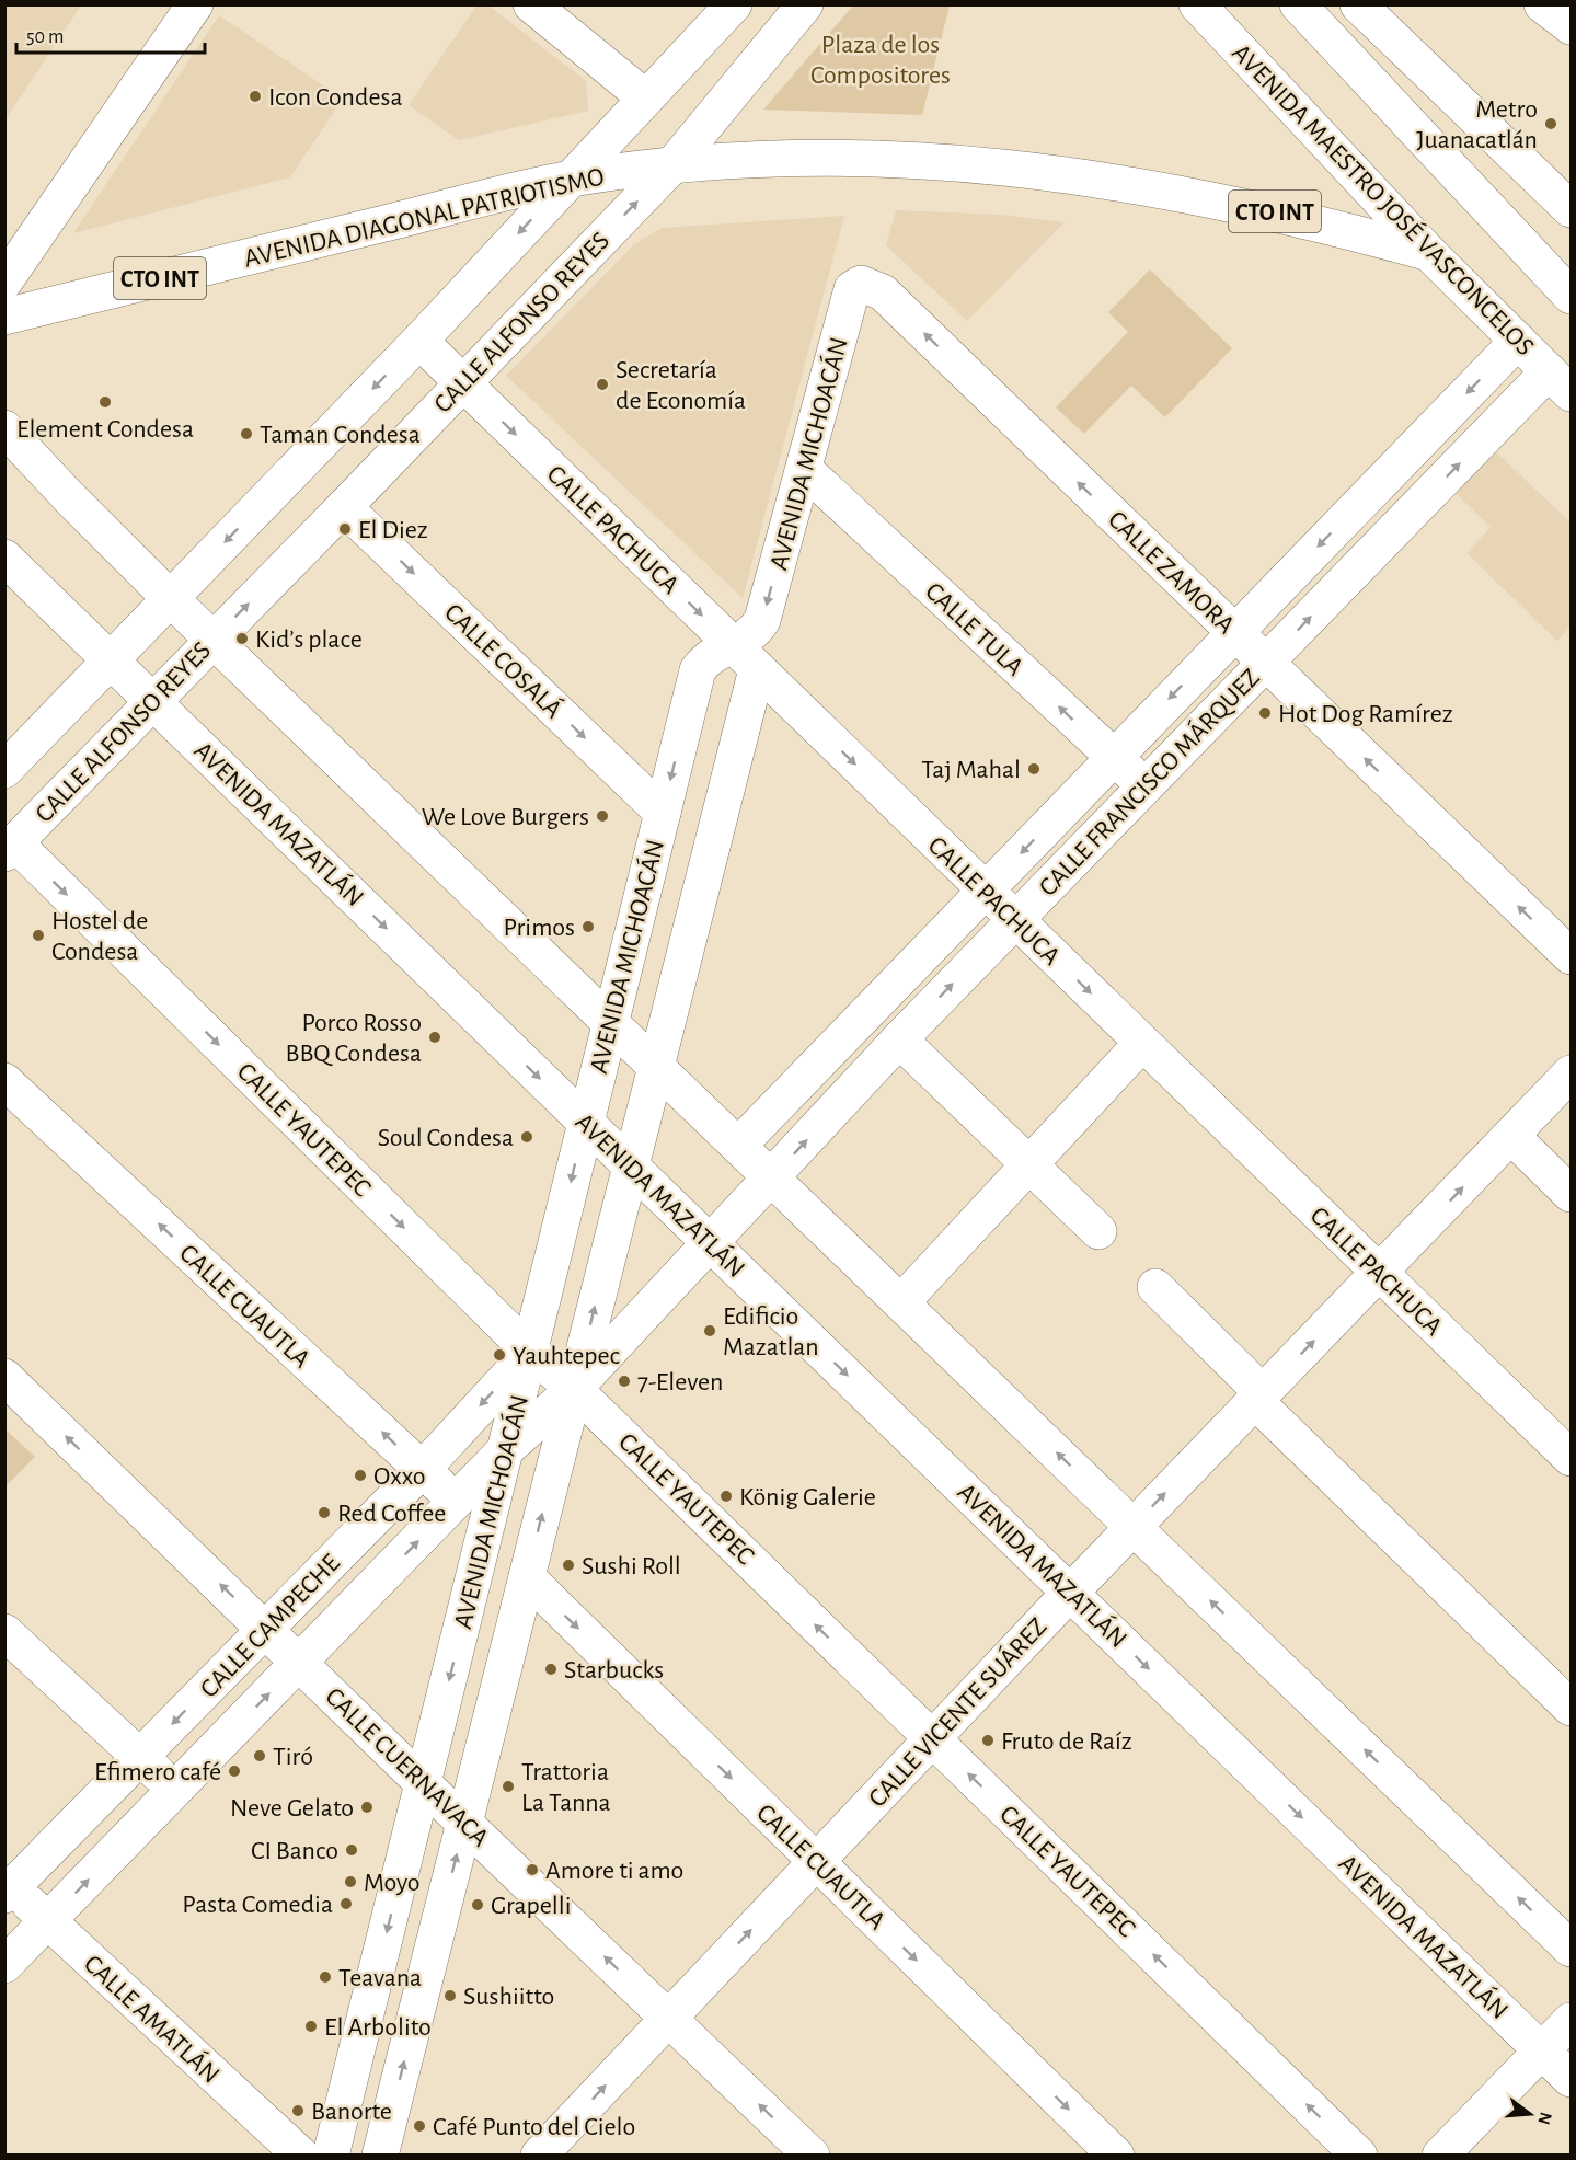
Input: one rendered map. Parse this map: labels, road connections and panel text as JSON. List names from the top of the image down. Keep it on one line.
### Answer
{"streets":{"main road":["AVENIDA MAESTRO JOSÉ VASCONCELOS","CTO INT","AVENIDA DIAGONAL PATRIOTISMO","CALLE ALFONSO REYES","AVENIDA MICHOACÁN","CALLE PACHUCA","CALLE ZAMORA","CALLE TULA","CALLE COSALÁ","CALLE FRANCISCO MÁRQUEZ","AVENIDA MAZATLÁN","CALLE YAUTEPEC","CALLE CUAUTLA","CALLE CAMPECHE","CALLE VICENTE SUÁREZ","CALLE CUERNAVACA","CALLE AMATLÁN"]},"crossings":[["AVENIDA MAESTRO JOSÉ VASCONCELOS","AVENIDA DIAGONAL PATRIOTISMO"],["AVENIDA MAESTRO JOSÉ VASCONCELOS","CALLE FRANCISCO MÁRQUEZ"],["AVENIDA DIAGONAL PATRIOTISMO","CALLE ALFONSO REYES"],["CALLE ALFONSO REYES","CALLE PACHUCA"],["CALLE ALFONSO REYES","CALLE COSALÁ"],["CALLE ALFONSO REYES","AVENIDA MAZATLÁN"],["CALLE ALFONSO REYES","CALLE YAUTEPEC"],["AVENIDA MICHOACÁN","CALLE PACHUCA"],["AVENIDA MICHOACÁN","CALLE ZAMORA"],["AVENIDA MICHOACÁN","CALLE TULA"],["AVENIDA MICHOACÁN","CALLE COSALÁ"],["AVENIDA MICHOACÁN","CALLE FRANCISCO MÁRQUEZ"],["AVENIDA MICHOACÁN","AVENIDA MAZATLÁN"],["AVENIDA MICHOACÁN","CALLE YAUTEPEC"],["AVENIDA MICHOACÁN","CALLE CUAUTLA"],["AVENIDA MICHOACÁN","CALLE CAMPECHE"],["AVENIDA MICHOACÁN","CALLE CUERNAVACA"],["CALLE PACHUCA","CALLE FRANCISCO MÁRQUEZ"],["CALLE PACHUCA","CALLE VICENTE SUÁREZ"],["CALLE ZAMORA","CALLE FRANCISCO MÁRQUEZ"],["CALLE TULA","CALLE FRANCISCO MÁRQUEZ"],["CALLE FRANCISCO MÁRQUEZ","AVENIDA MAZATLÁN"],["CALLE FRANCISCO MÁRQUEZ","CALLE YAUTEPEC"],["CALLE FRANCISCO MÁRQUEZ","CALLE CAMPECHE"],["AVENIDA MAZATLÁN","CALLE VICENTE SUÁREZ"],["CALLE YAUTEPEC","CALLE CAMPECHE"],["CALLE YAUTEPEC","CALLE VICENTE SUÁREZ"],["CALLE CUAUTLA","CALLE CAMPECHE"],["CALLE CUAUTLA","CALLE VICENTE SUÁREZ"],["CALLE CAMPECHE","CALLE CUERNAVACA"],["CALLE CAMPECHE","CALLE AMATLÁN"],["CALLE VICENTE SUÁREZ","CALLE CUERNAVACA"]],"one_way":["CALLE PACHUCA","CALLE ZAMORA","CALLE TULA","CALLE VICENTE SUÁREZ","CALLE CUERNAVACA"],"parks":["Plaza de los Compositores"],"places":["Icon Condesa","Metro Juanacatlán","Secretaría de Economía","Element Condesa","Taman Condesa","El Diez","Kid’s place","Hot Dog Ramírez","Taj Mahal","We Love Burgers","Primos","Hostel de Condesa","Porco Rosso BBQ Condesa","Soul Condesa","Edificio Mazatlan","Yauhtepec","7-Eleven","Oxxo","König Galerie","Red Coffee","Sushi Roll","Starbucks","Fruto de Raíz","Tiró","Efimero café","Trattoria La Tanna","Neve Gelato","CI Banco","Amore ti amo","Moyo","Pasta Comedia","Grapelli","Teavana","Sushiitto","El Arbolito","Banorte","Café Punto del Cielo"],"scale_bar":"50 m","north":"right"}
